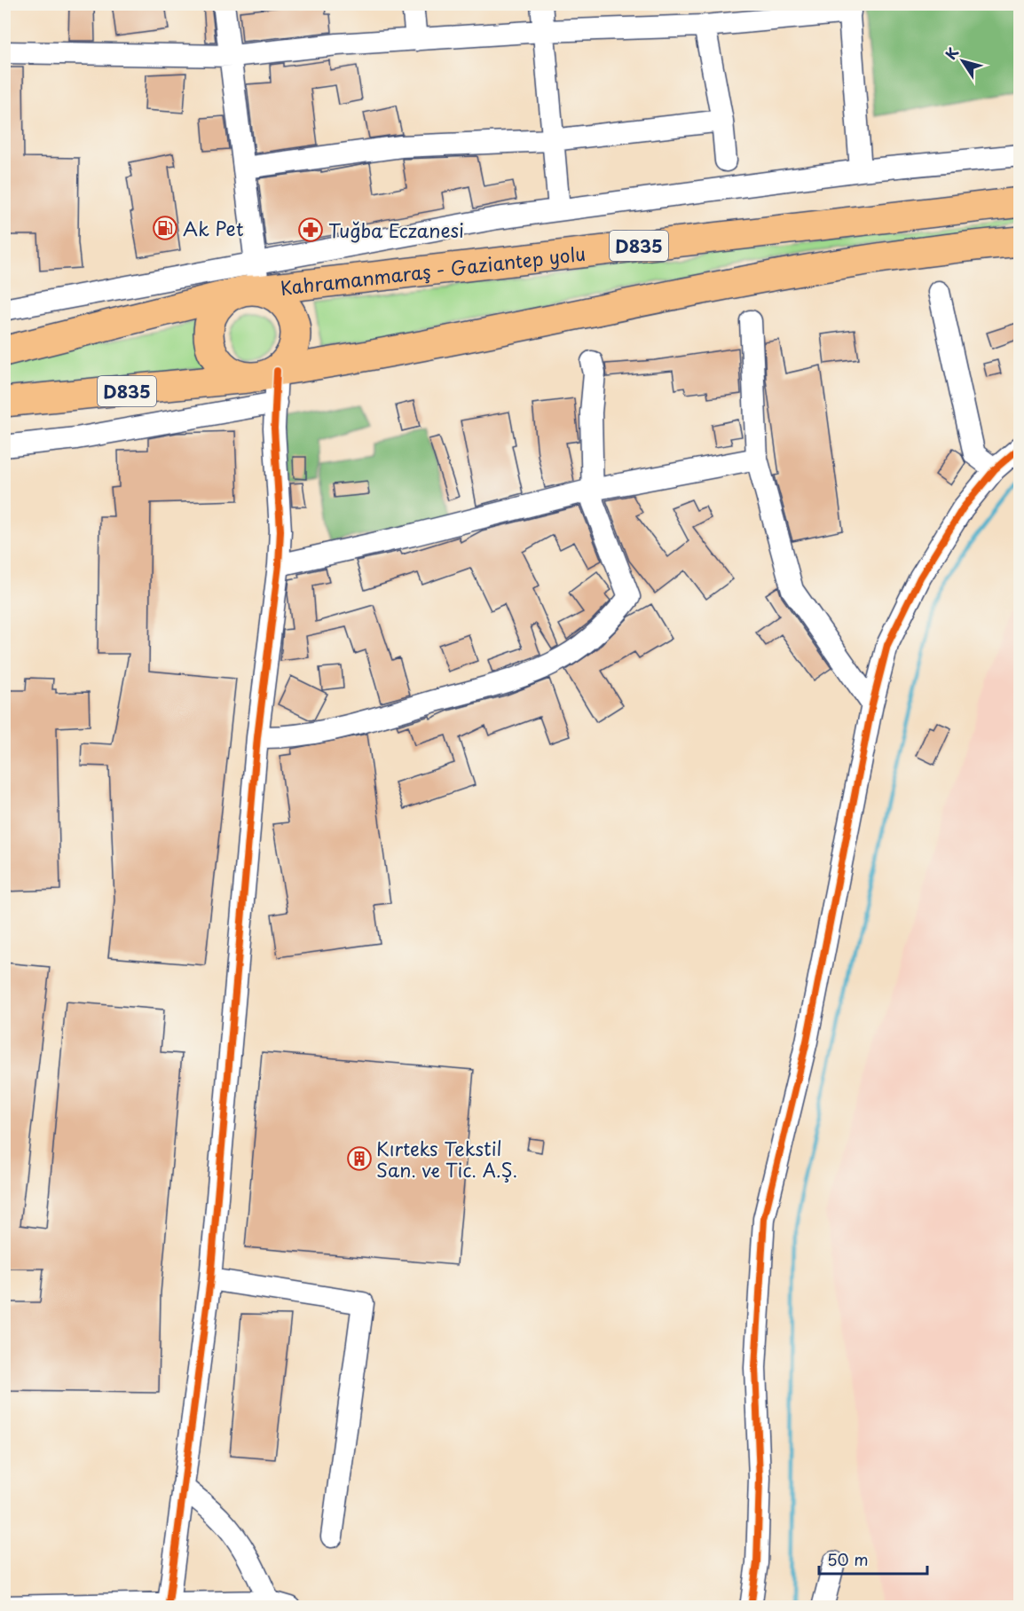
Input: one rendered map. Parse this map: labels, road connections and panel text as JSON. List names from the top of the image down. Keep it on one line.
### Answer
{"streets":{"highway":["D835","Kahramanmaraş - Gaziantep yolu"]},"crossings":[["D835","Kahramanmaraş - Gaziantep yolu"]],"places":{"fuel station":["Ak Pet"],"pharmacy":["Tuğba Eczanesi"],"building":["Kırteks Tekstil San. ve Tic. A.Ş."]},"scale_bar":"50 m","north":"top left"}
